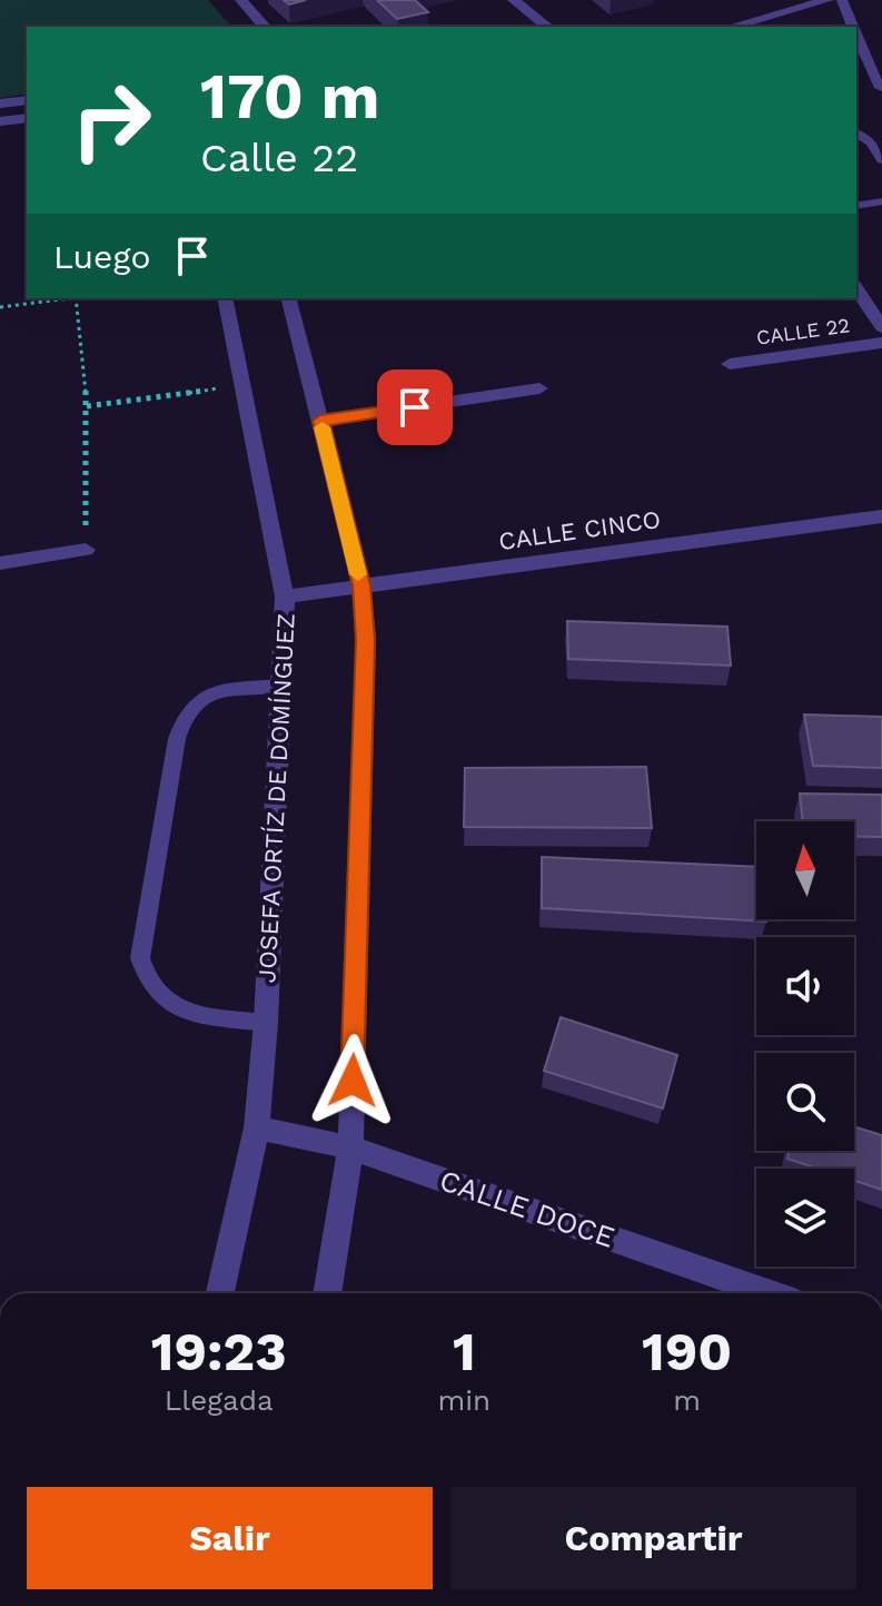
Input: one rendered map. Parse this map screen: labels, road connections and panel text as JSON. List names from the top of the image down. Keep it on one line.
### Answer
{"streets":{"street":["CALLE 22","CALLE CINCO","JOSEFA ORTÍZ DE DOMÍNGUEZ","CALLE DOCE"]},"crossings":[["CALLE CINCO","JOSEFA ORTÍZ DE DOMÍNGUEZ"],["JOSEFA ORTÍZ DE DOMÍNGUEZ","CALLE DOCE"]],"north":"top","page":{"turn":["170 m","Calle 22"],"then":"Luego","eta":["19:23","Llegada","1","min","190","m"],"buttons":["Salir","Compartir"]}}
